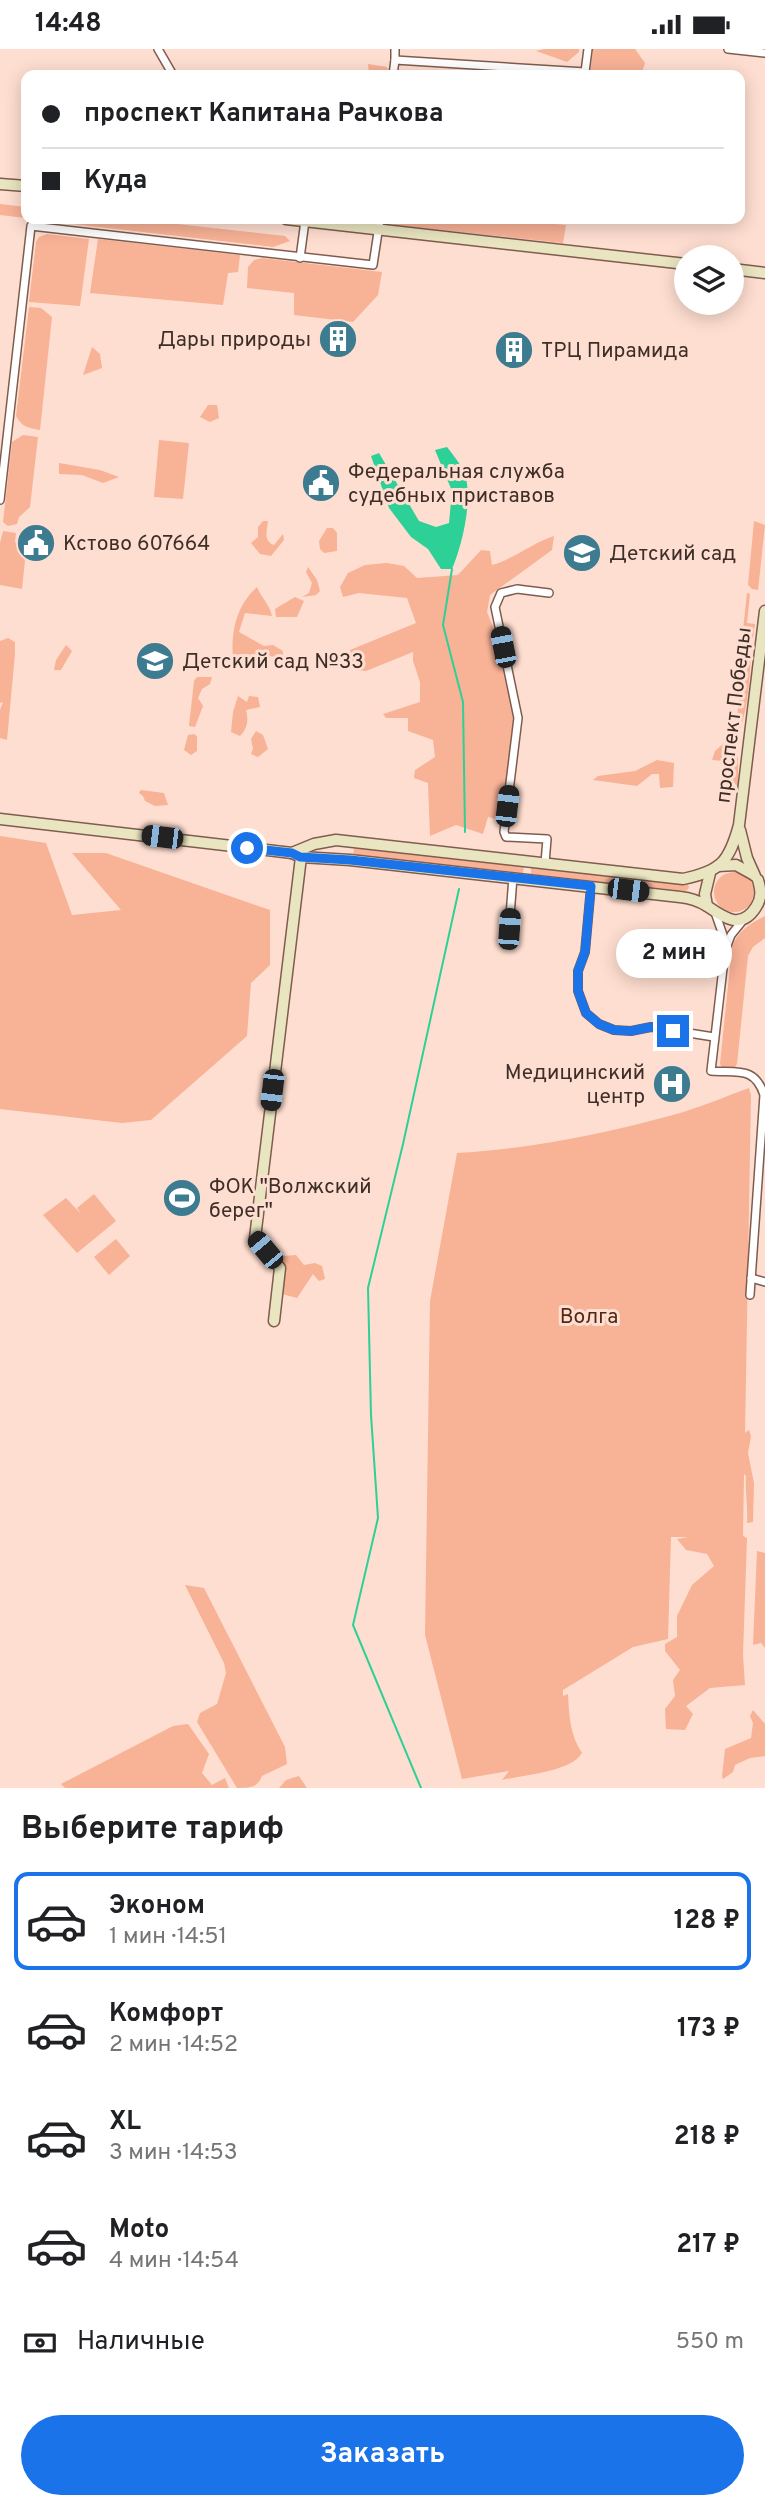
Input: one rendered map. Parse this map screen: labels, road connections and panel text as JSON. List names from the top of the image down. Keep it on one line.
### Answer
{"streets":{"street":["проспект Победы"]},"parks":["Волга"],"places":{"building":["Дары природы","ТРЦ Пирамида"],"public building":["Федеральная служба судебных приставов","Кстово 607664"],"school or university":["Детский сад","Детский сад №33"],"hospital":["Медицинский центр"],"sports":["ФОК \"Волжский берег\""]},"page":{"status":"14:48","banner":["проспект Капитана Рачкова","Куда"],"bubble":"2 мин","heading":"Выберите тариф","list":[{"name":"Эконом","note":"1 мин · 14:51","value":"128 ₽"},{"name":"Комфорт","note":"2 мин · 14:52","value":"173 ₽"},{"name":"XL","note":"3 мин · 14:53","value":"218 ₽"},{"name":"Moto","note":"4 мин · 14:54","value":"217 ₽"}],"pay":["Наличные","550 m"],"buttons":"Заказать"}}
